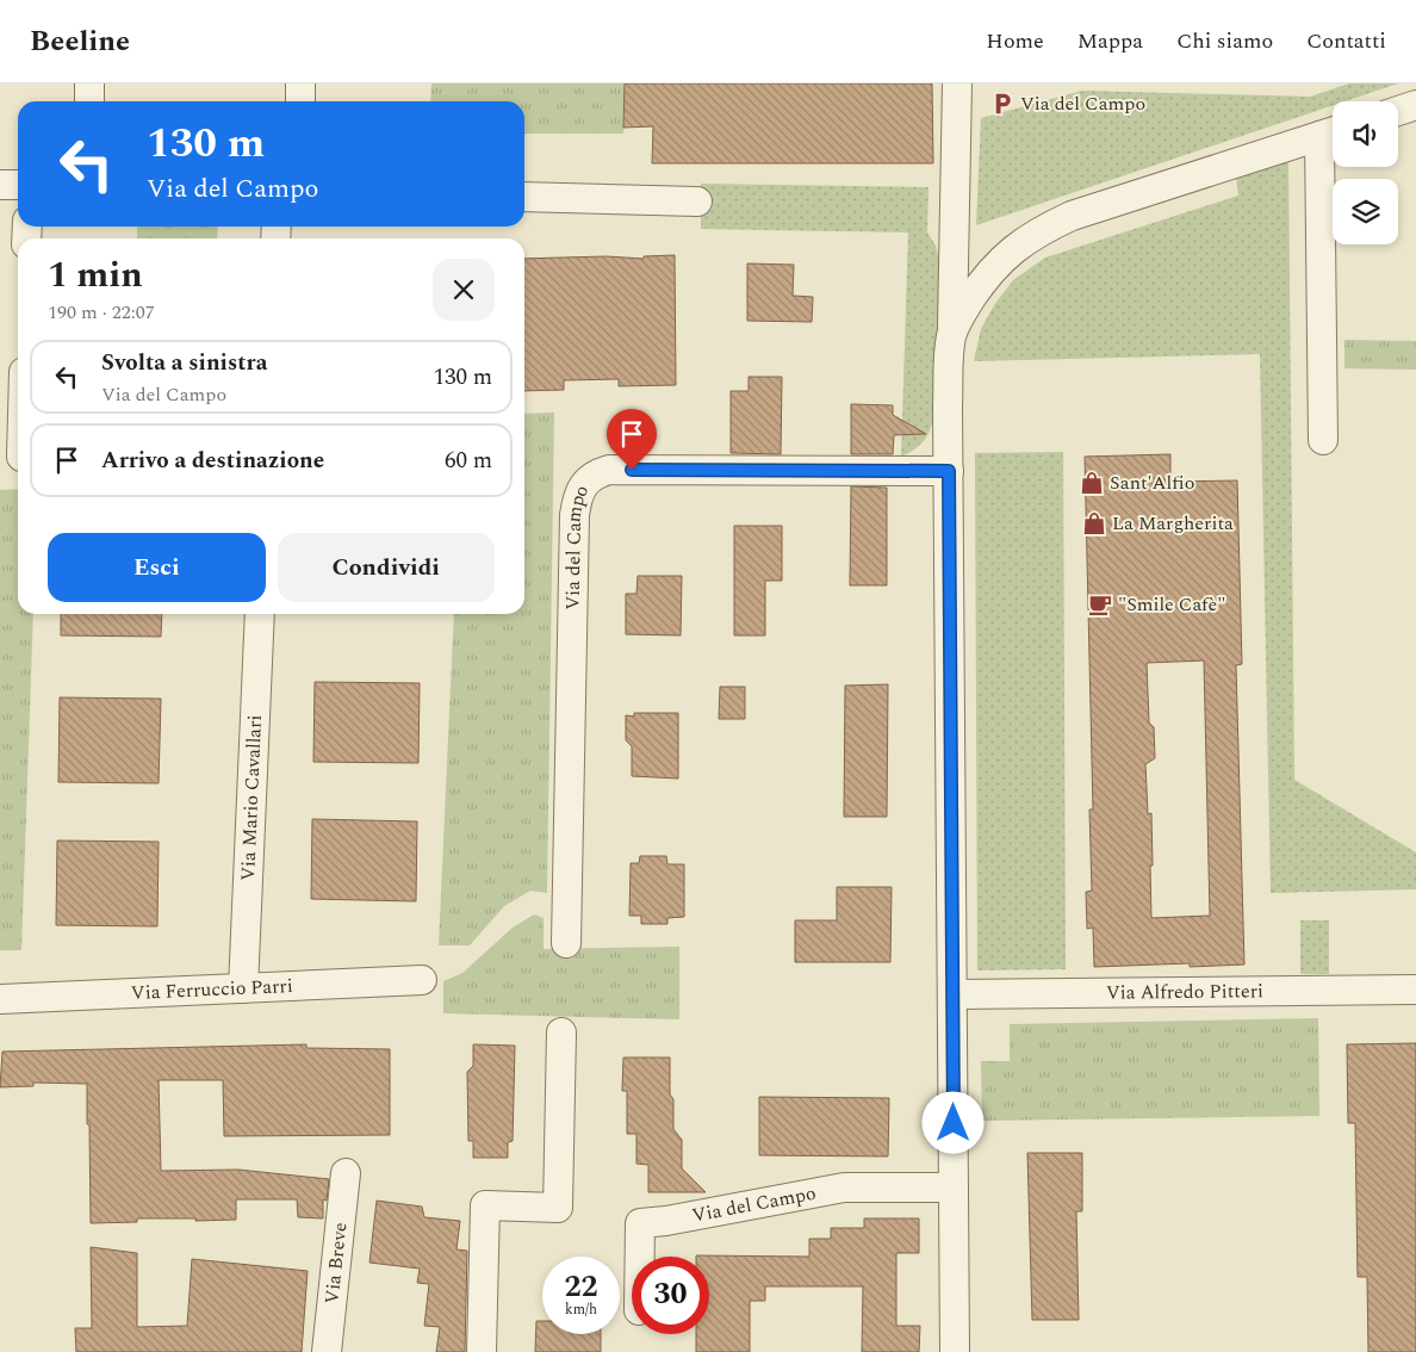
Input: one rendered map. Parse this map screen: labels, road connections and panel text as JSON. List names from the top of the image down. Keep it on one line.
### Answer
{"streets":{"street":["Via del Campo","Via Mario Cavallari","Via Ferruccio Parri","Via Alfredo Pitteri","Via Breve"]},"crossings":[["Via Mario Cavallari","Via Ferruccio Parri"]],"places":{"parking":["Via del Campo"],"shop":["Sant'Alfio","La Margherita"],"cafe":["\"Smile Cafè\""]},"page":{"header":"Beeline","nav":["Home","Mappa","Chi siamo","Contatti"],"turn":["130 m","Via del Campo"],"heading":["1 min","190 m · 22:07"],"list":[{"name":"Svolta a sinistra","note":"Via del Campo","value":"130 m"},{"name":"Arrivo a destinazione","value":"60 m"}],"buttons":["Esci","Condividi"],"speed":"22 km/h","limit":"30"}}
